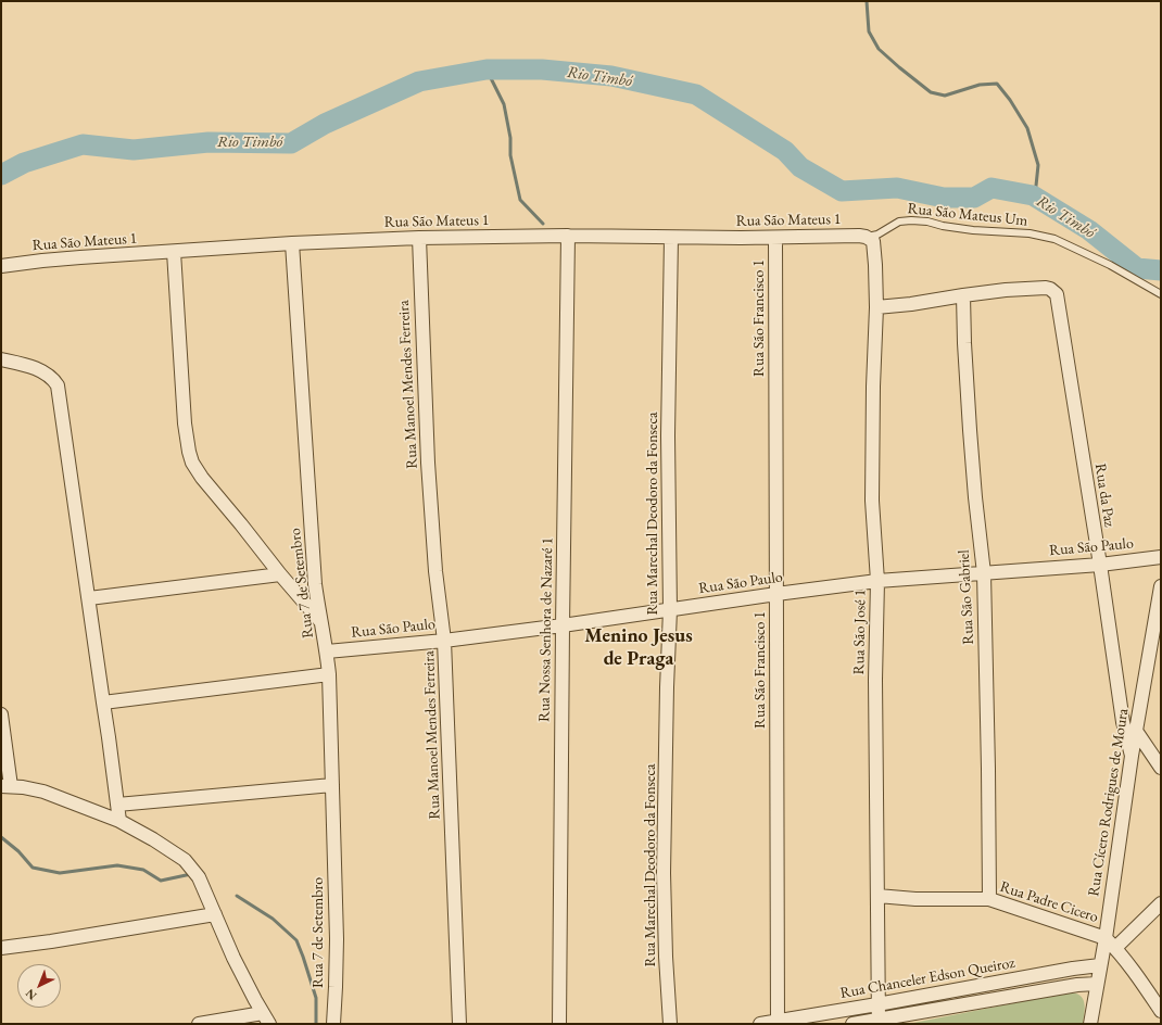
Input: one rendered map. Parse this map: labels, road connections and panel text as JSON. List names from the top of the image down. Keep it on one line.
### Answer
{"streets":{"street":["Rua São Mateus 1","Rua São Francisco 1","Rua Manoel Mendes Ferreira","Rua da Paz","Rua Marechal Deodoro da Fonseca","Rua São Paulo","Rua 7 de Setembro","Rua São Gabriel","Rua Nossa Senhora de Nazaré 1","Rua São José 1","Rua Cícero Rodrigues de Moura","Rua Padre Cicero","Rua Chanceler Edson Queiroz"],"lane":["Rua São Mateus Um"]},"crossings":[["Rua São Mateus Um","Rua São Mateus 1"],["Rua São Mateus Um","Rua São José 1"],["Rua São Mateus 1","Rua São Francisco 1"],["Rua São Mateus 1","Rua Manoel Mendes Ferreira"],["Rua São Mateus 1","Rua Marechal Deodoro da Fonseca"],["Rua São Mateus 1","Rua 7 de Setembro"],["Rua São Mateus 1","Rua Nossa Senhora de Nazaré 1"],["Rua São Mateus 1","Rua São José 1"],["Rua São Francisco 1","Rua São Paulo"],["Rua São Francisco 1","Rua Chanceler Edson Queiroz"],["Rua Manoel Mendes Ferreira","Rua São Paulo"],["Rua da Paz","Rua São Paulo"],["Rua da Paz","Rua São Gabriel"],["Rua da Paz","Rua Cícero Rodrigues de Moura"],["Rua Marechal Deodoro da Fonseca","Rua São Paulo"],["Rua São Paulo","Rua 7 de Setembro"],["Rua São Paulo","Rua São Gabriel"],["Rua São Paulo","Rua Nossa Senhora de Nazaré 1"],["Rua São Paulo","Rua São José 1"],["Rua São Gabriel","Rua Padre Cicero"],["Rua São José 1","Rua Padre Cicero"],["Rua São José 1","Rua Chanceler Edson Queiroz"],["Rua Cícero Rodrigues de Moura","Rua Padre Cicero"],["Rua Cícero Rodrigues de Moura","Rua Chanceler Edson Queiroz"]],"districts":["Menino Jesus de Praga"],"water":["Rio Timbó"],"north":"bottom left"}
